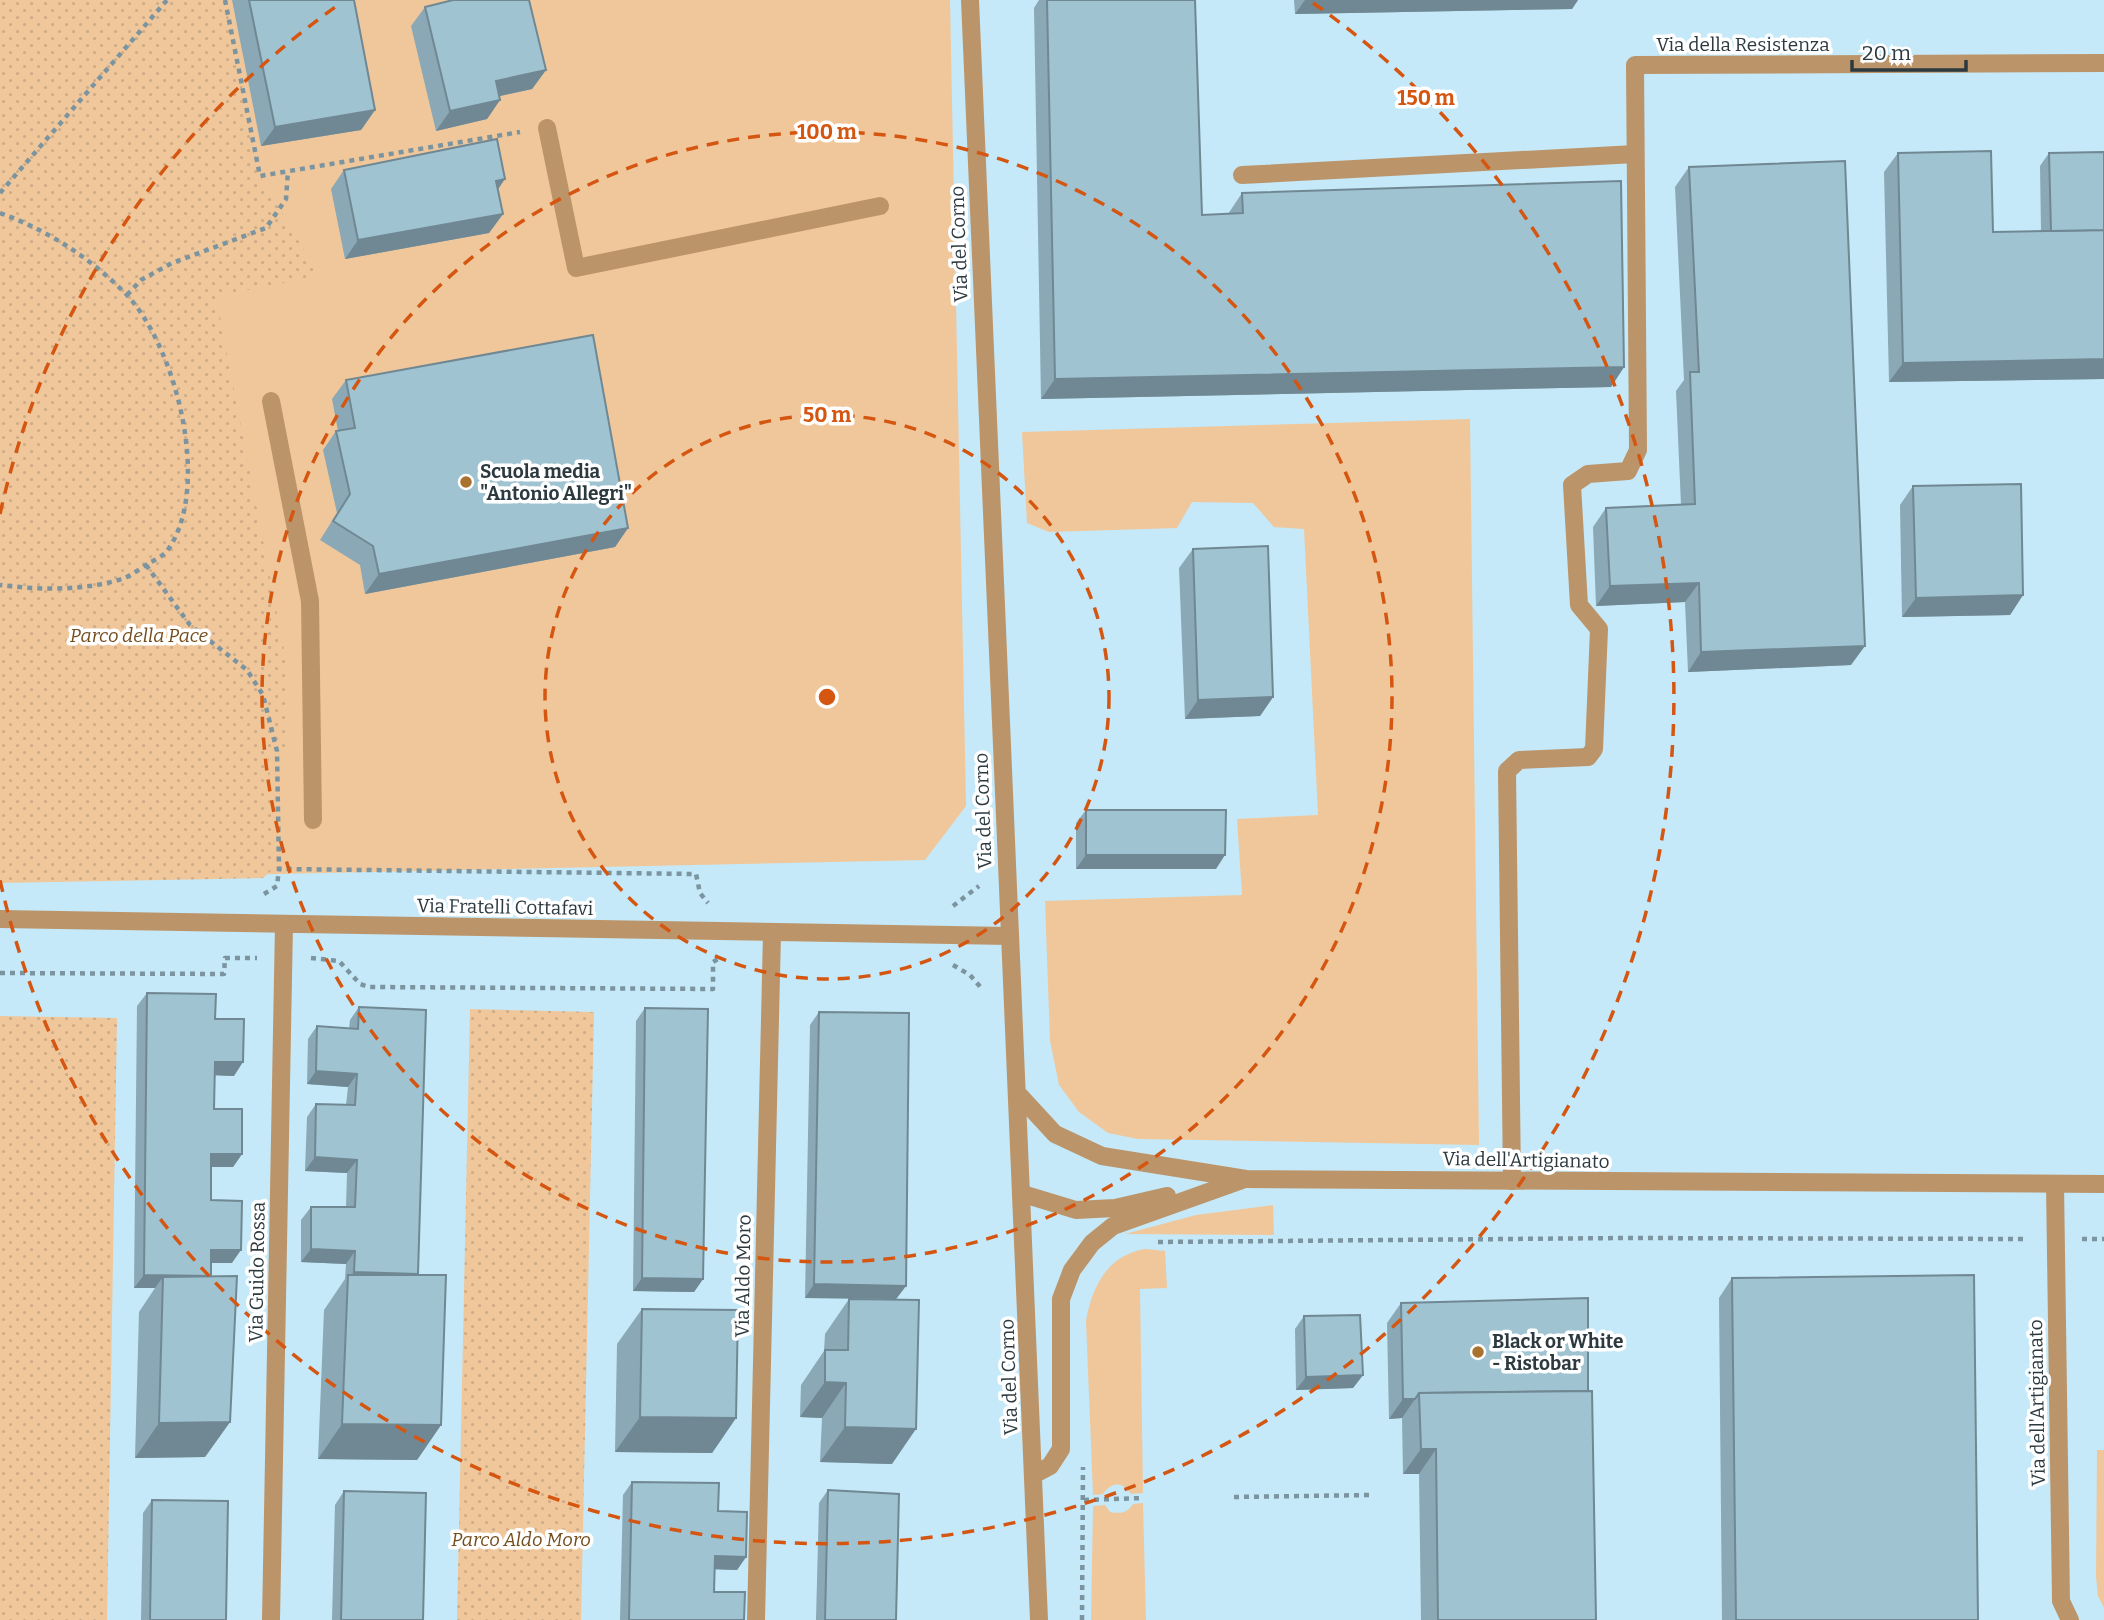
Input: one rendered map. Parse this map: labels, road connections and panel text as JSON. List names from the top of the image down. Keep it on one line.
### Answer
{"streets":{"street":["Via della Resistenza","Via del Corno","Via Fratelli Cottafavi","Via dell'Artigianato","Via Guido Rossa","Via Aldo Moro"]},"crossings":[["Via del Corno","Via Fratelli Cottafavi"],["Via del Corno","Via dell'Artigianato"],["Via Fratelli Cottafavi","Via Guido Rossa"],["Via Fratelli Cottafavi","Via Aldo Moro"]],"parks":["Parco della Pace","Parco Aldo Moro"],"places":["Scuola media \"Antonio Allegri\"","Black or White - Ristobar"],"scale_bar":"20 m","rings":["150 m","100 m","50 m"]}
